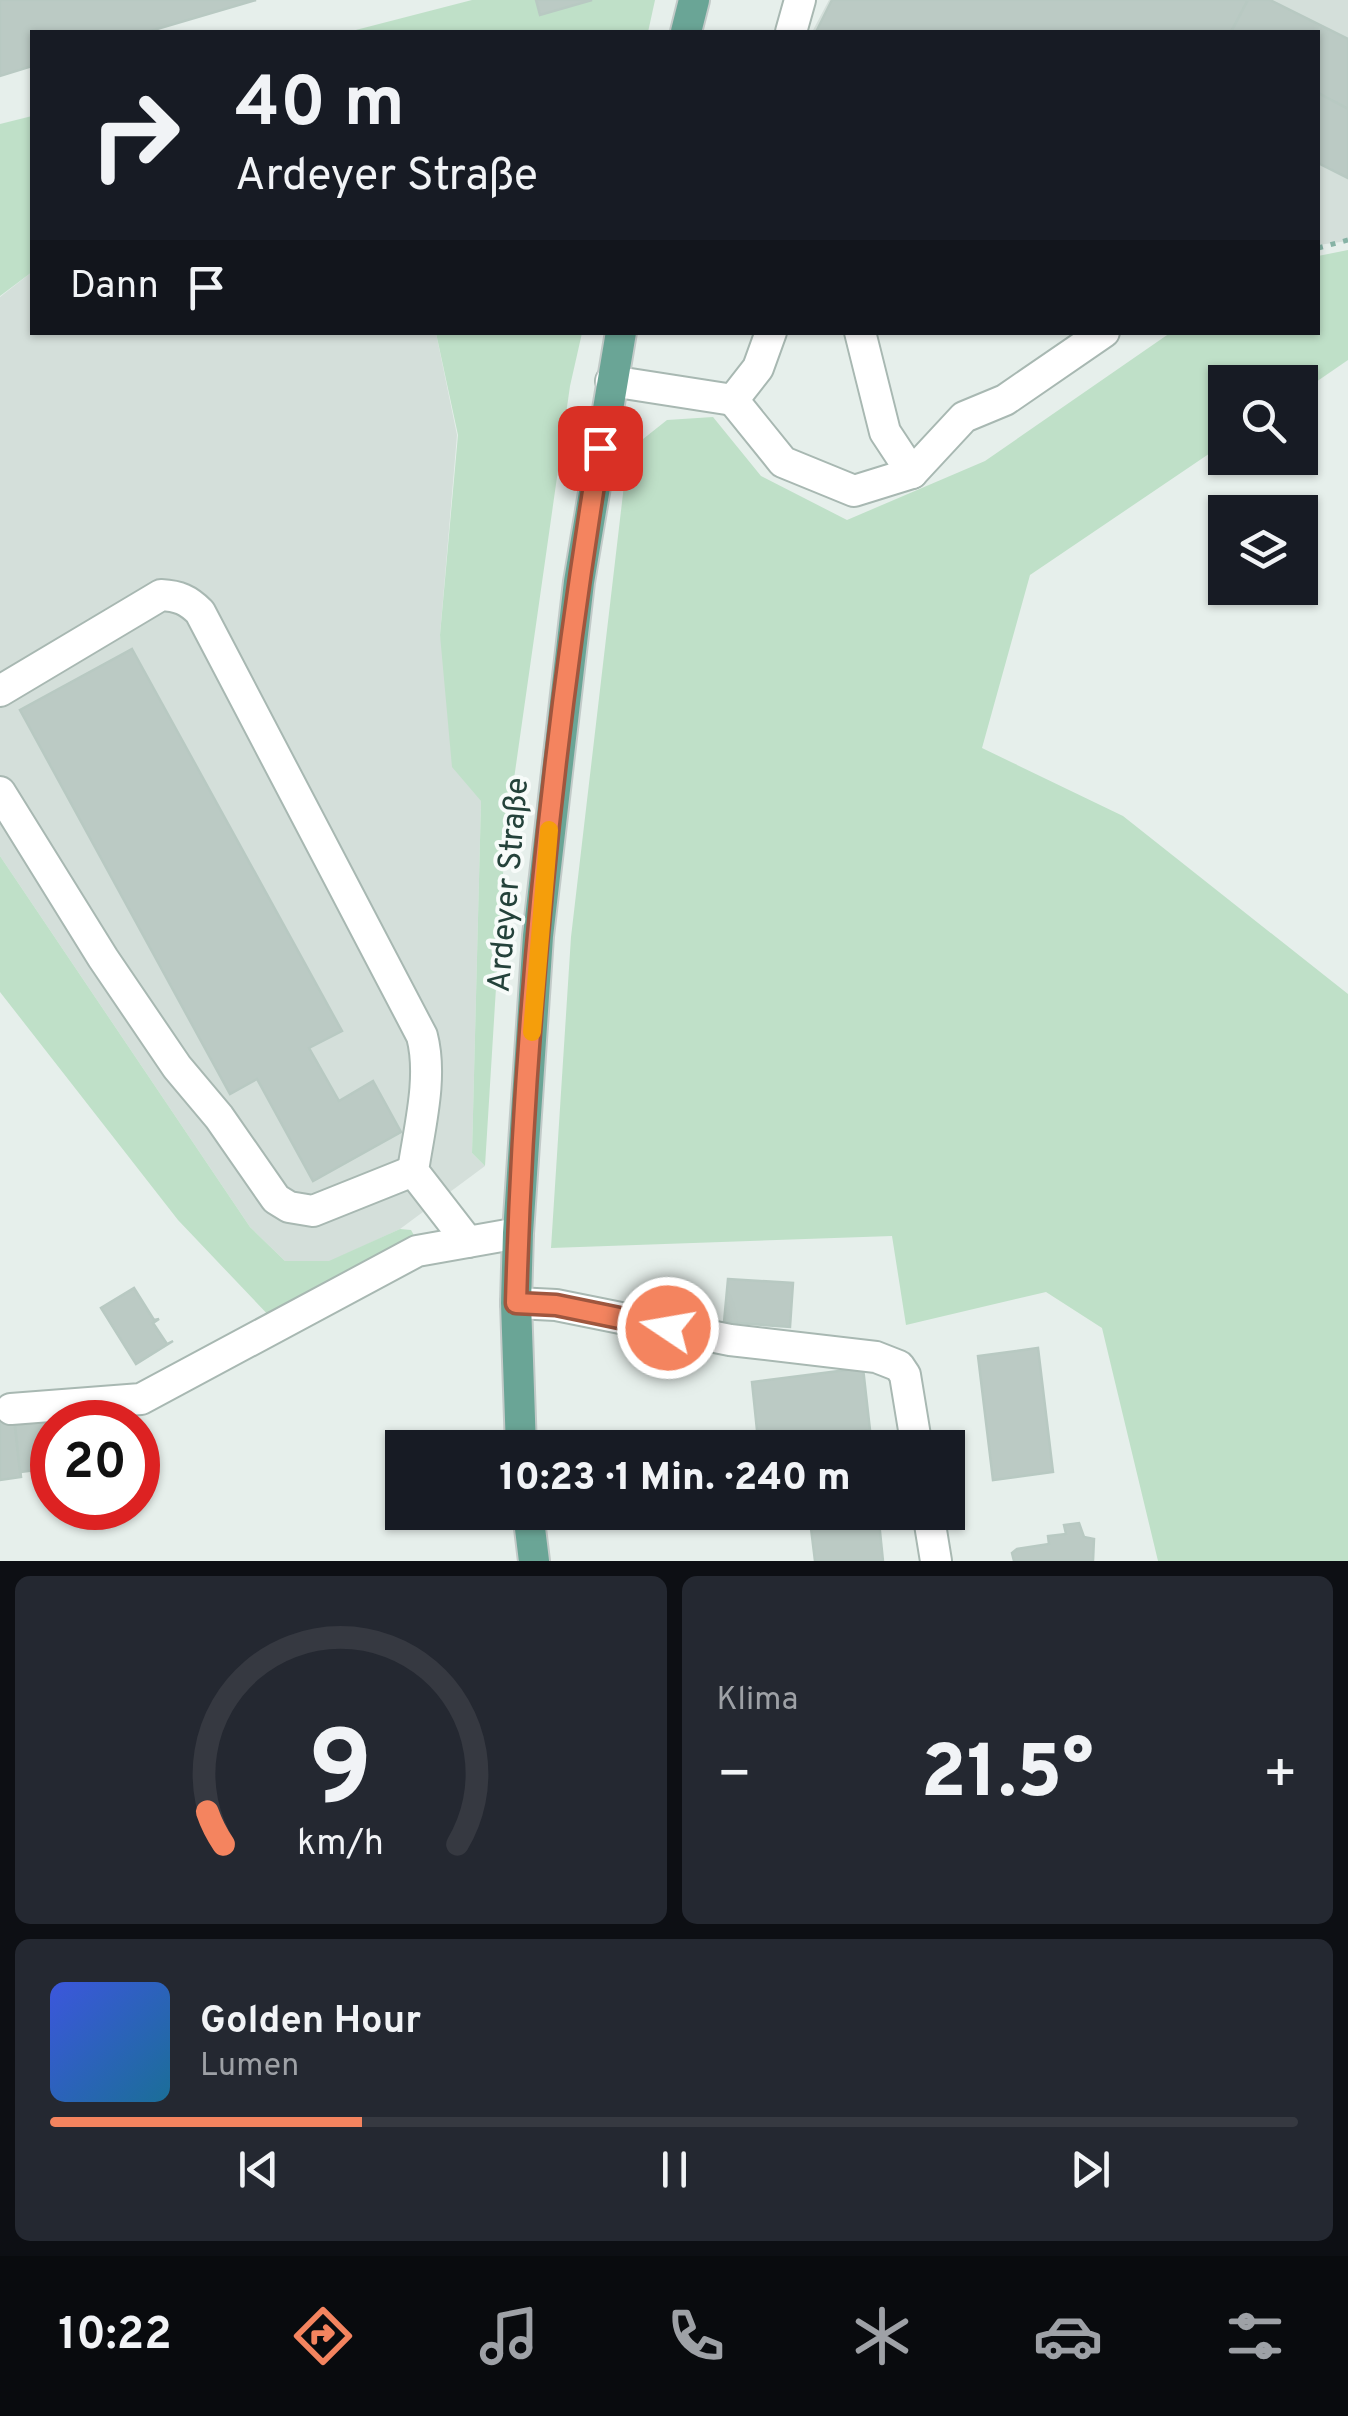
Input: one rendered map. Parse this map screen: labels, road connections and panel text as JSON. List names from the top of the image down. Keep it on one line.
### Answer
{"streets":{"main road":["Ardeyer Straße"]},"page":{"turn":["40 m","Ardeyer Straße"],"then":"Dann","limit":"20","trip":"10:23 · 1 Min. · 240 m","tile":"Klima","heat":["−","21.5°","+"],"song":["Golden Hour","Lumen"],"tabs":"10:22","gauge":["9","km/h"]}}
